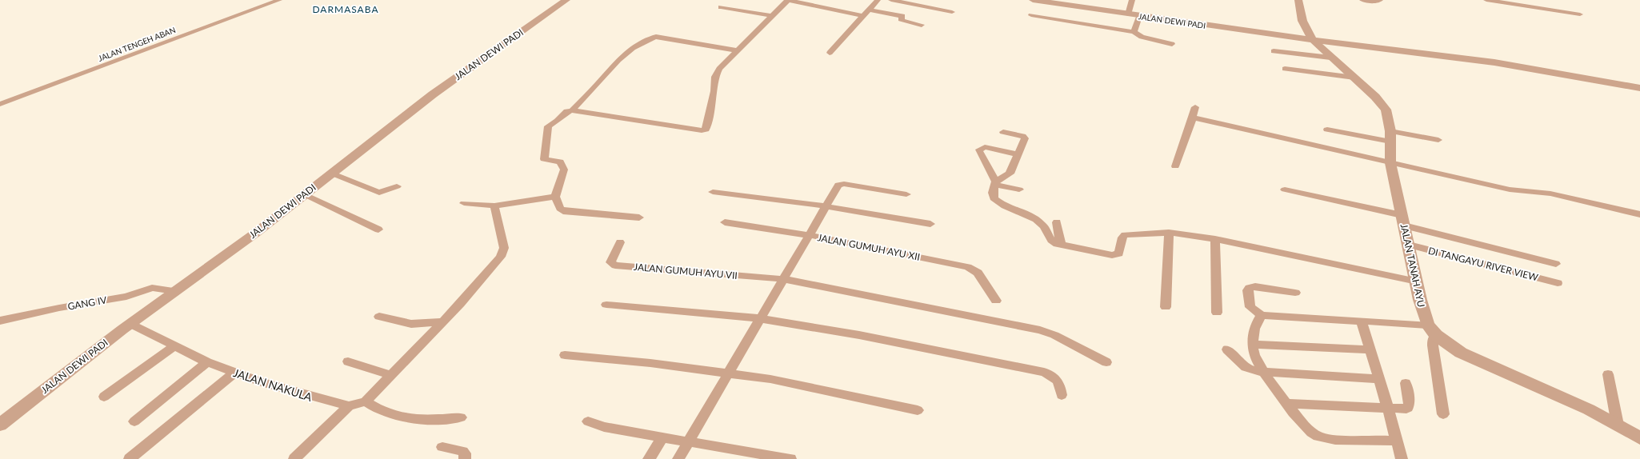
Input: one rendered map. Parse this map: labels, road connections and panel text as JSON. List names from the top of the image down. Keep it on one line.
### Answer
{"streets":{"street":["JALAN DEWI PADI","JALAN TENGEH ABAN","JALAN GUMUH AYU XII","DI TANGAYU RIVER VIEW","JALAN TANAH AYU","JALAN GUMUH AYU VII","GANG IV","JALAN NAKULA"]},"crossings":[["JALAN DEWI PADI","JALAN TANAH AYU"],["JALAN DEWI PADI","GANG IV"],["JALAN DEWI PADI","JALAN NAKULA"],["DI TANGAYU RIVER VIEW","JALAN TANAH AYU"]],"districts":["DARMASABA"]}
